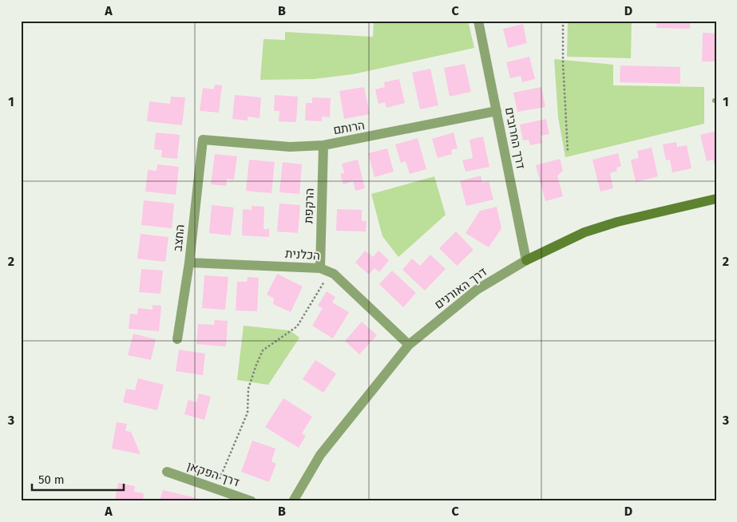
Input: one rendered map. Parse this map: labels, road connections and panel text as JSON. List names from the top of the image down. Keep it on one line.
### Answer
{"streets":{"street":["הרותם","דרך החרובים","הרקפת","החצב","הכלנית","דרך האורנים","דרך הפקאן"]},"crossings":[["הרותם","דרך החרובים"],["הרותם","הרקפת"],["הרותם","החצב"],["דרך החרובים","דרך האורנים"],["הרקפת","הכלנית"],["החצב","הכלנית"],["הכלנית","דרך האורנים"]],"scale_bar":"50 m","grid":{"columns":["A","B","C","D"],"rows":["1","2","3"]}}
